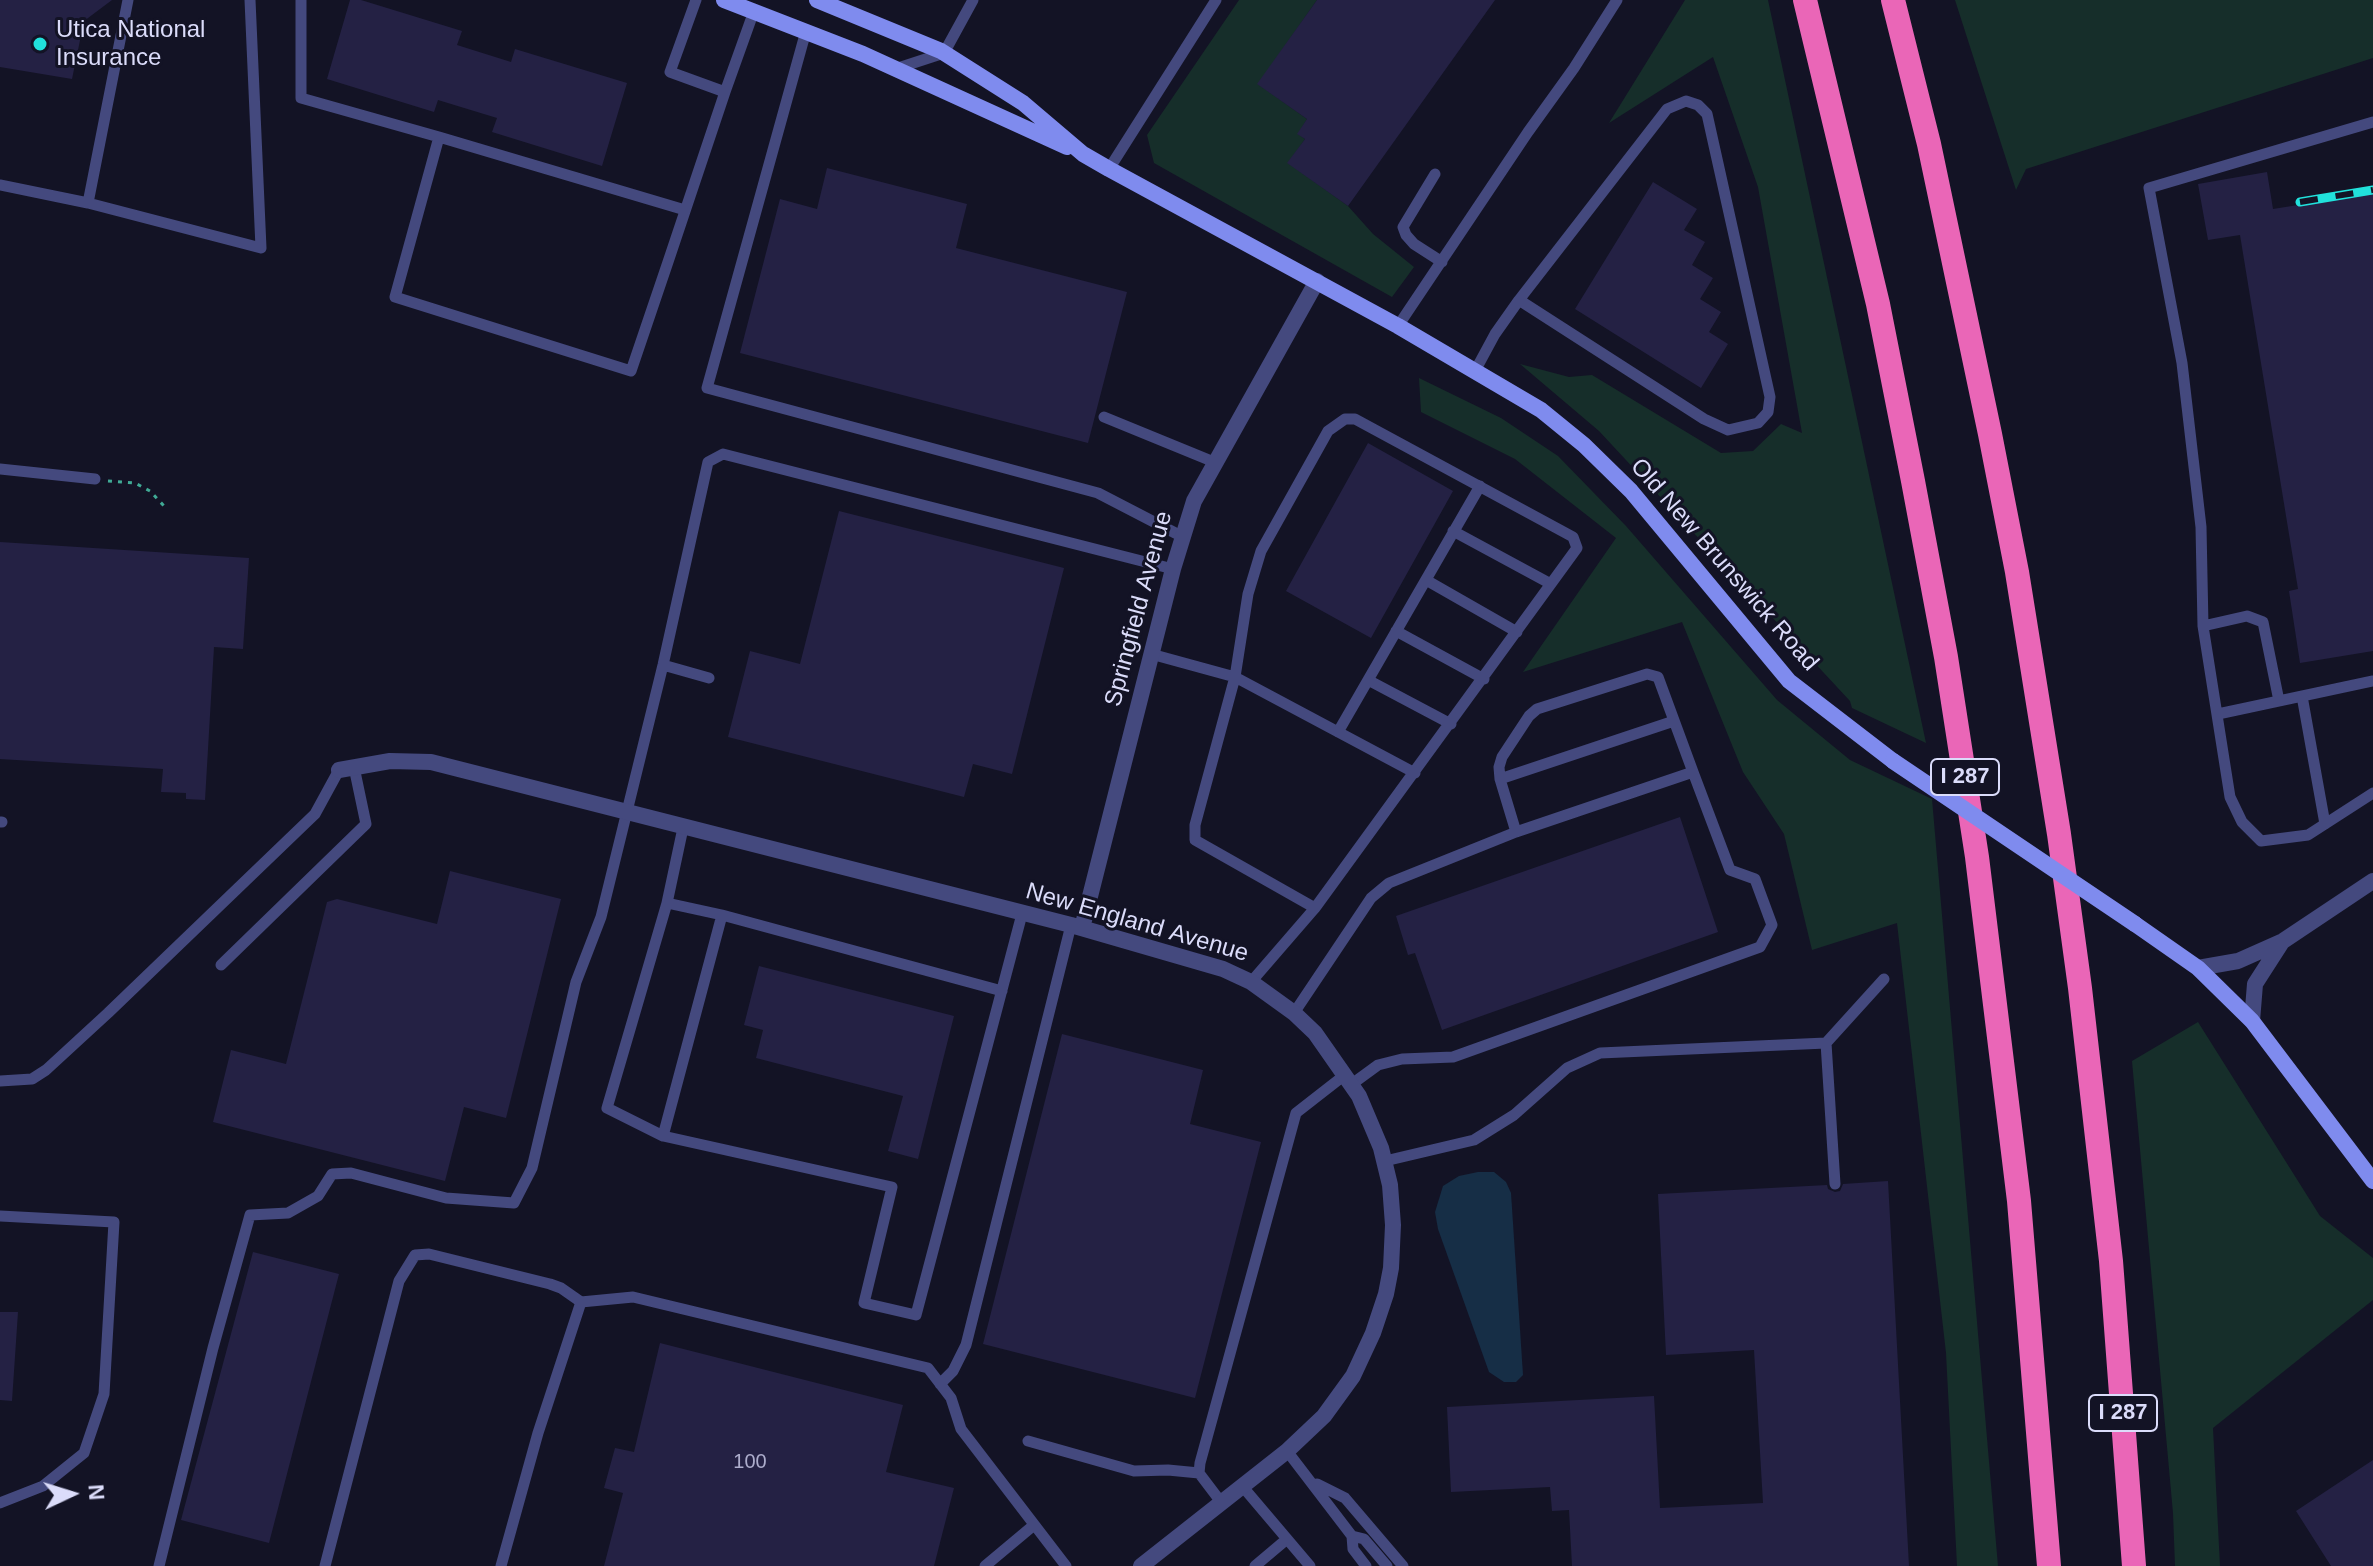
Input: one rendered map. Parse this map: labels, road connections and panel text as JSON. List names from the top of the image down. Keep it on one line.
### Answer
{"streets":{"highway":["I 287"],"main road":["Old New Brunswick Road"],"street":["Springfield Avenue","New England Avenue"]},"crossings":[["Old New Brunswick Road","Springfield Avenue"],["Springfield Avenue","New England Avenue"]],"places":["Utica National Insurance"],"house_numbers":["100"],"north":"right"}
